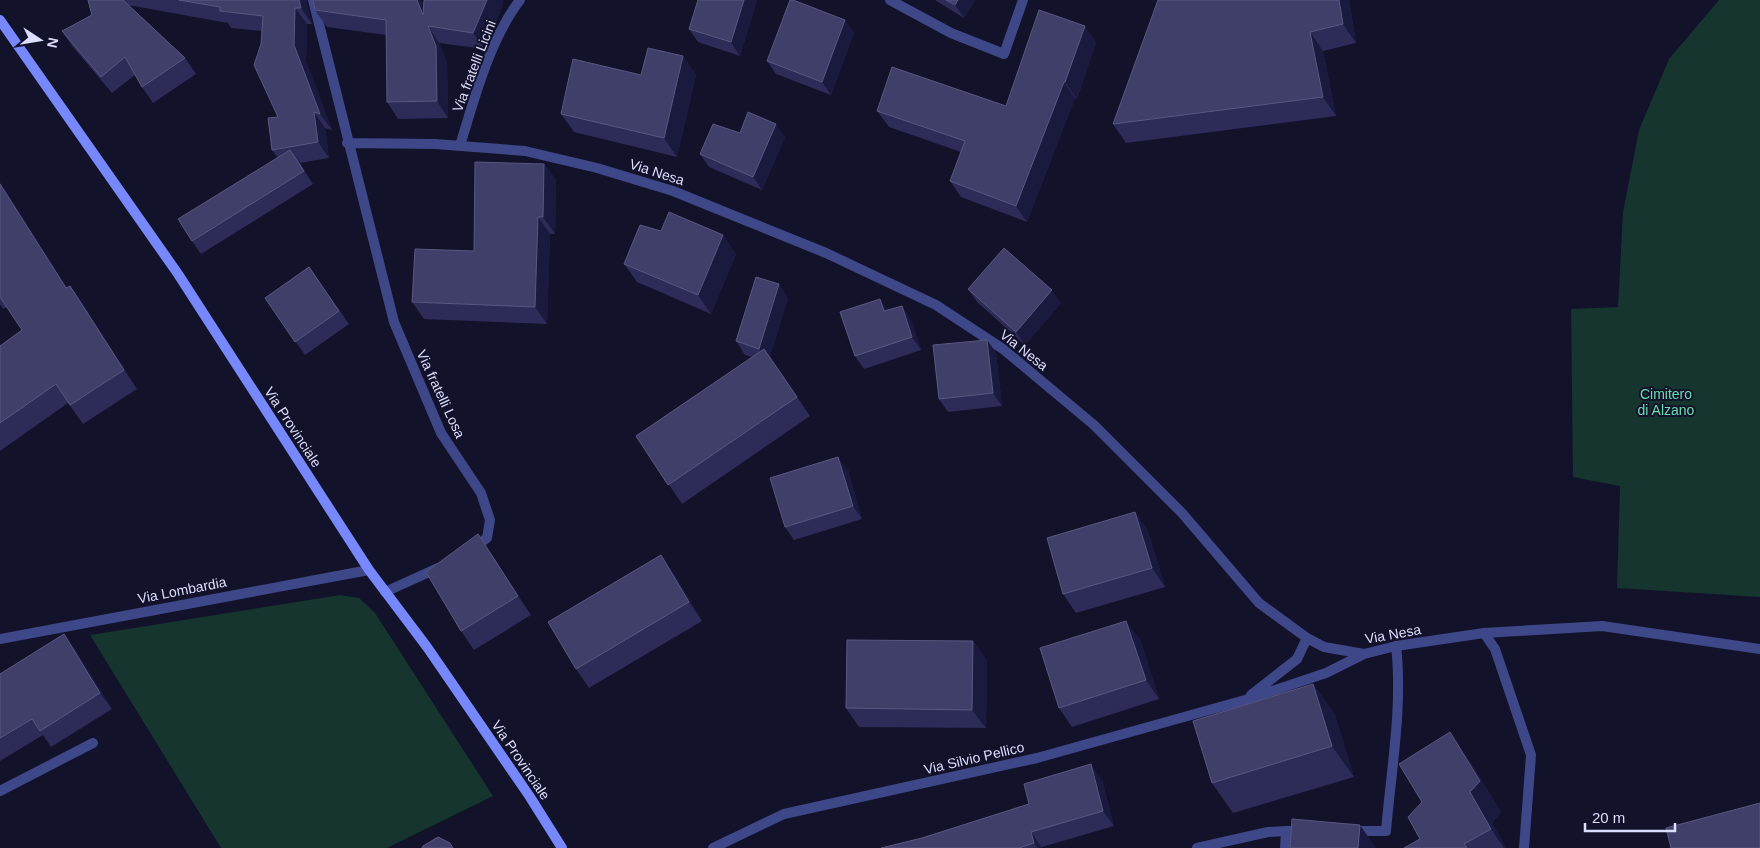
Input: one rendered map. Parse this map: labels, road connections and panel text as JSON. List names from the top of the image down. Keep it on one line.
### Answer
{"streets":{"street":["Via fratelli Licini","Via Nesa","Via fratelli Losa","Via Provinciale","Via Lombardia","Via Silvio Pellico"]},"crossings":[["Via fratelli Licini","Via Nesa"],["Via Nesa","Via fratelli Losa"],["Via Nesa","Via Silvio Pellico"],["Via Provinciale","Via Lombardia"]],"parks":["Cimitero di Alzano"],"scale_bar":"20 m","north":"right"}
